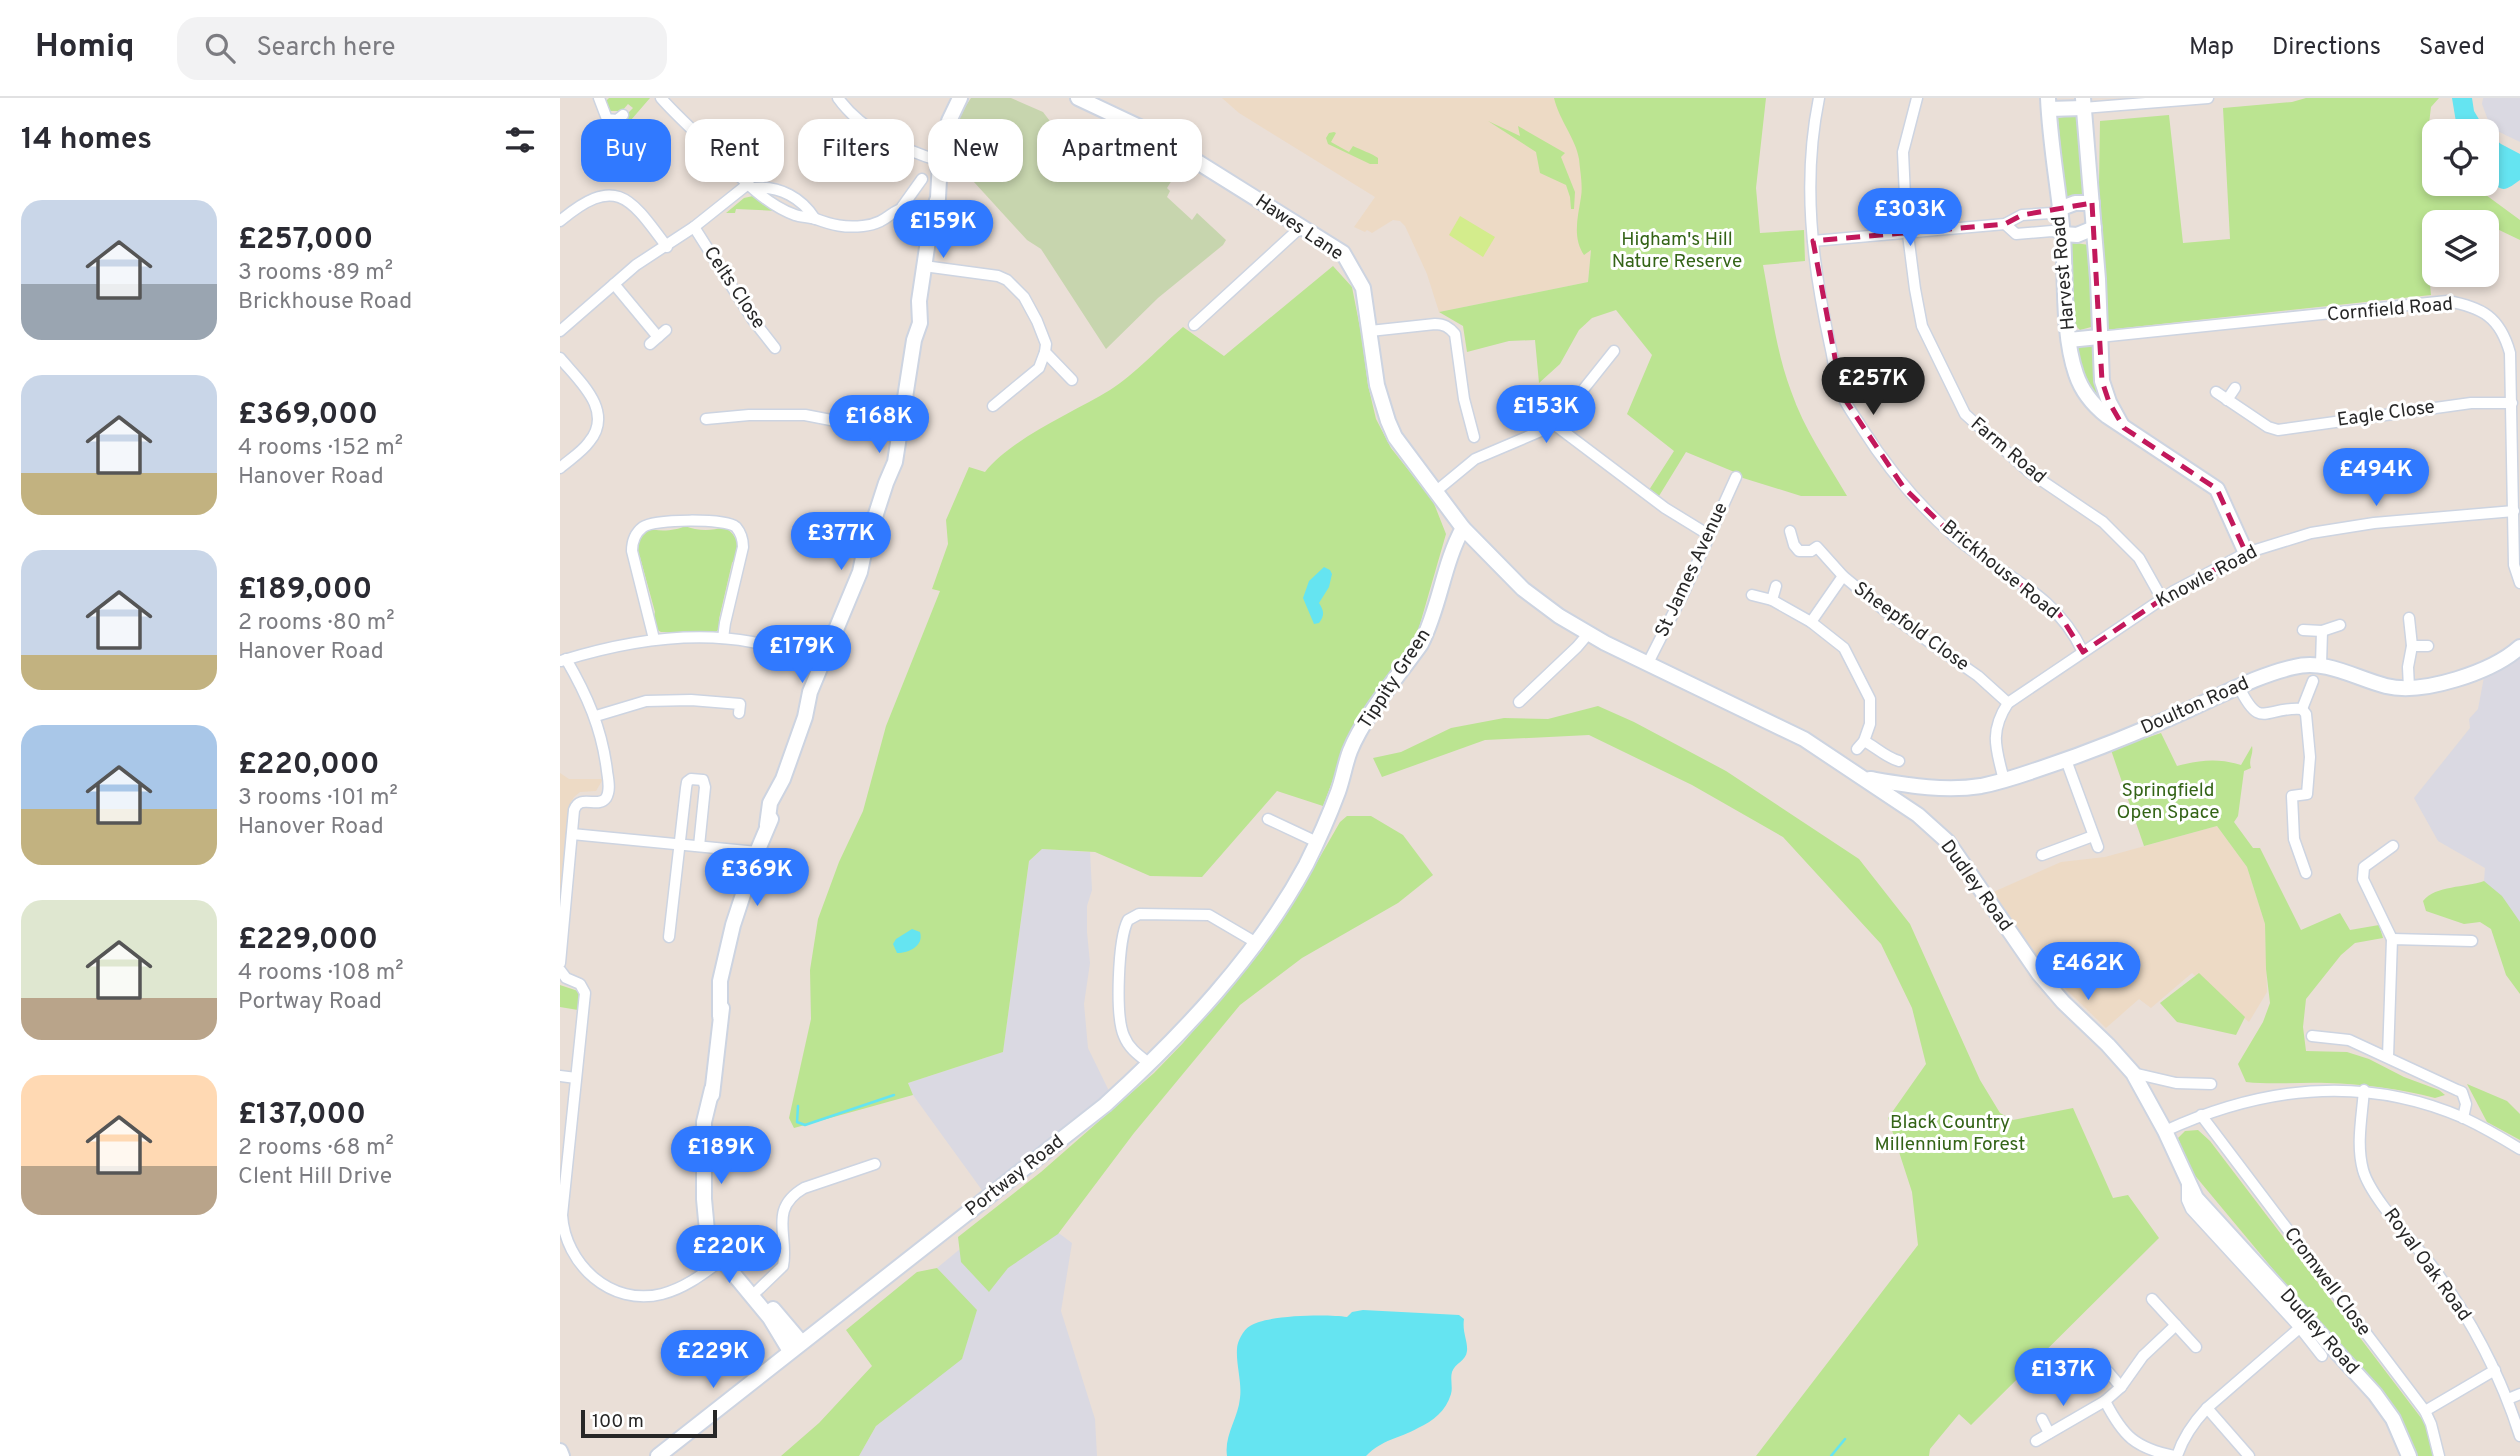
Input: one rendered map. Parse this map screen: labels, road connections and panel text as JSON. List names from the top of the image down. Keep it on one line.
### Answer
{"streets":{"street":["Hawes Lane","Harvest Road","Celts Close","Cornfield Road","Eagle Close","Farm Road","St James Avenue","Brickhouse Road","Knowle Road","Sheepfold Close","Tippity Green","Doulton Road","Dudley Road","Portway Road","Royal Oak Road","Cromwell Close"]},"crossings":[["Hawes Lane","Tippity Green"],["Hawes Lane","Dudley Road"],["Harvest Road","Cornfield Road"],["Harvest Road","Knowle Road"],["Cornfield Road","Eagle Close"],["Cornfield Road","Knowle Road"],["Farm Road","Knowle Road"],["St James Avenue","Dudley Road"],["Brickhouse Road","Knowle Road"],["Knowle Road","Sheepfold Close"],["Tippity Green","Dudley Road"],["Tippity Green","Portway Road"],["Doulton Road","Dudley Road"]],"parks":["Higham's Hill Nature Reserve","Springfield Open Space","Black Country Millennium Forest"],"scale_bar":"100 m","page":{"header":"Homiq","search":"Search here","nav":["Map","Directions","Saved"],"heading":"14 homes","chip":["Buy","Rent","Filters","New","Apartment"],"list":[{"name":"£257,000","note":"3 rooms · 89 m² · Brickhouse Road"},{"name":"£369,000","note":"4 rooms · 152 m² · Hanover Road"},{"name":"£189,000","note":"2 rooms · 80 m² · Hanover Road"},{"name":"£220,000","note":"3 rooms · 101 m² · Hanover Road"},{"name":"£229,000","note":"4 rooms · 108 m² · Portway Road"},{"name":"£137,000","note":"2 rooms · 68 m² · Clent Hill Drive"}],"price":["£303K","£159K","£257K","£153K","£168K","£494K","£377K","£179K","£369K","£462K","£189K","£220K","£229K","£137K"],"scale":"100 m"}}
